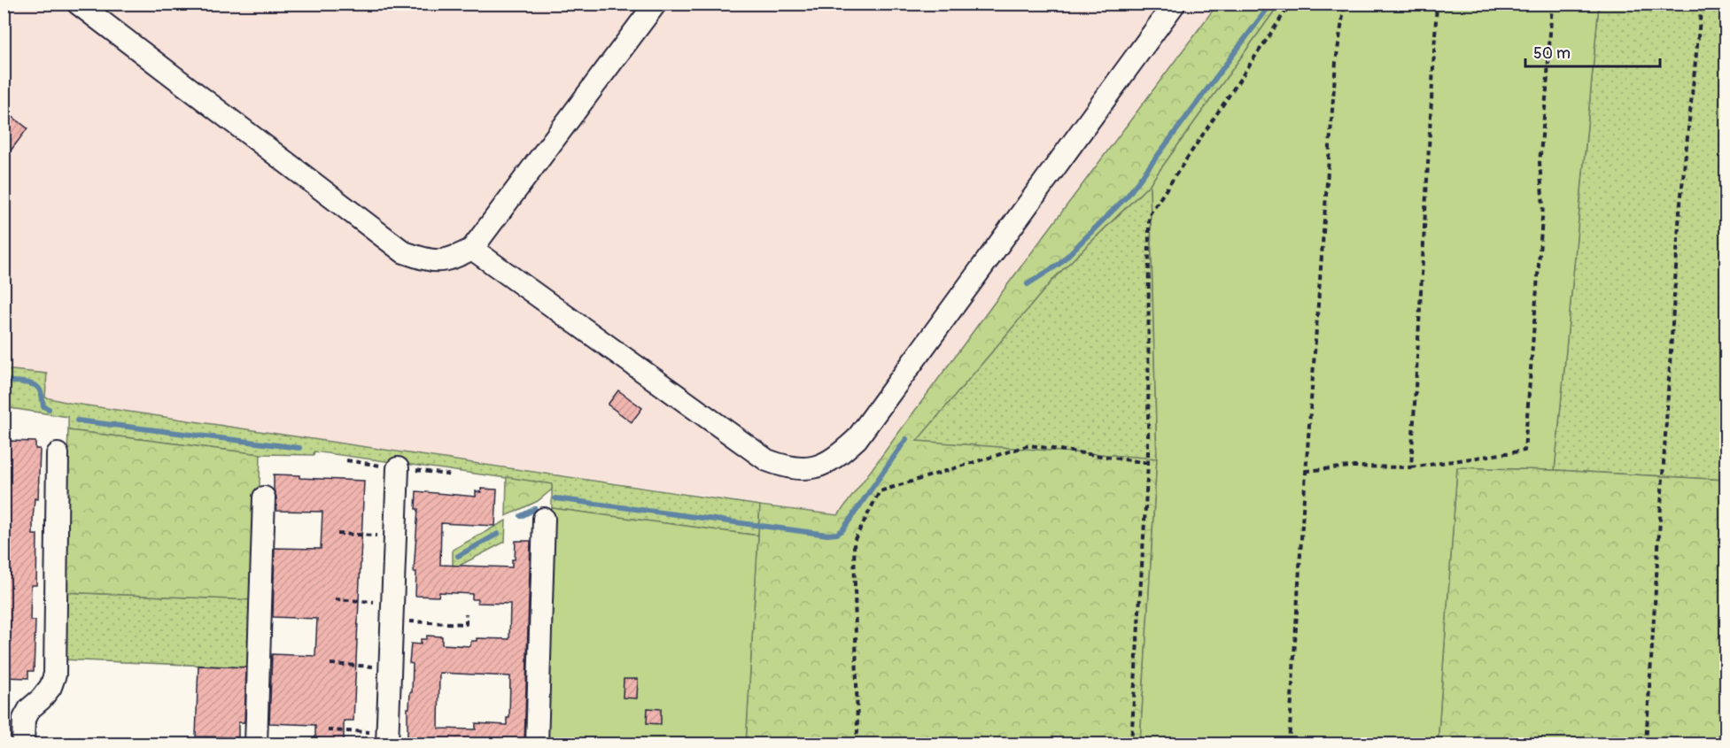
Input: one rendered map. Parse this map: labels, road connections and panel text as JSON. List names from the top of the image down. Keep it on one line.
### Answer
{"scale_bar":"50 m"}
